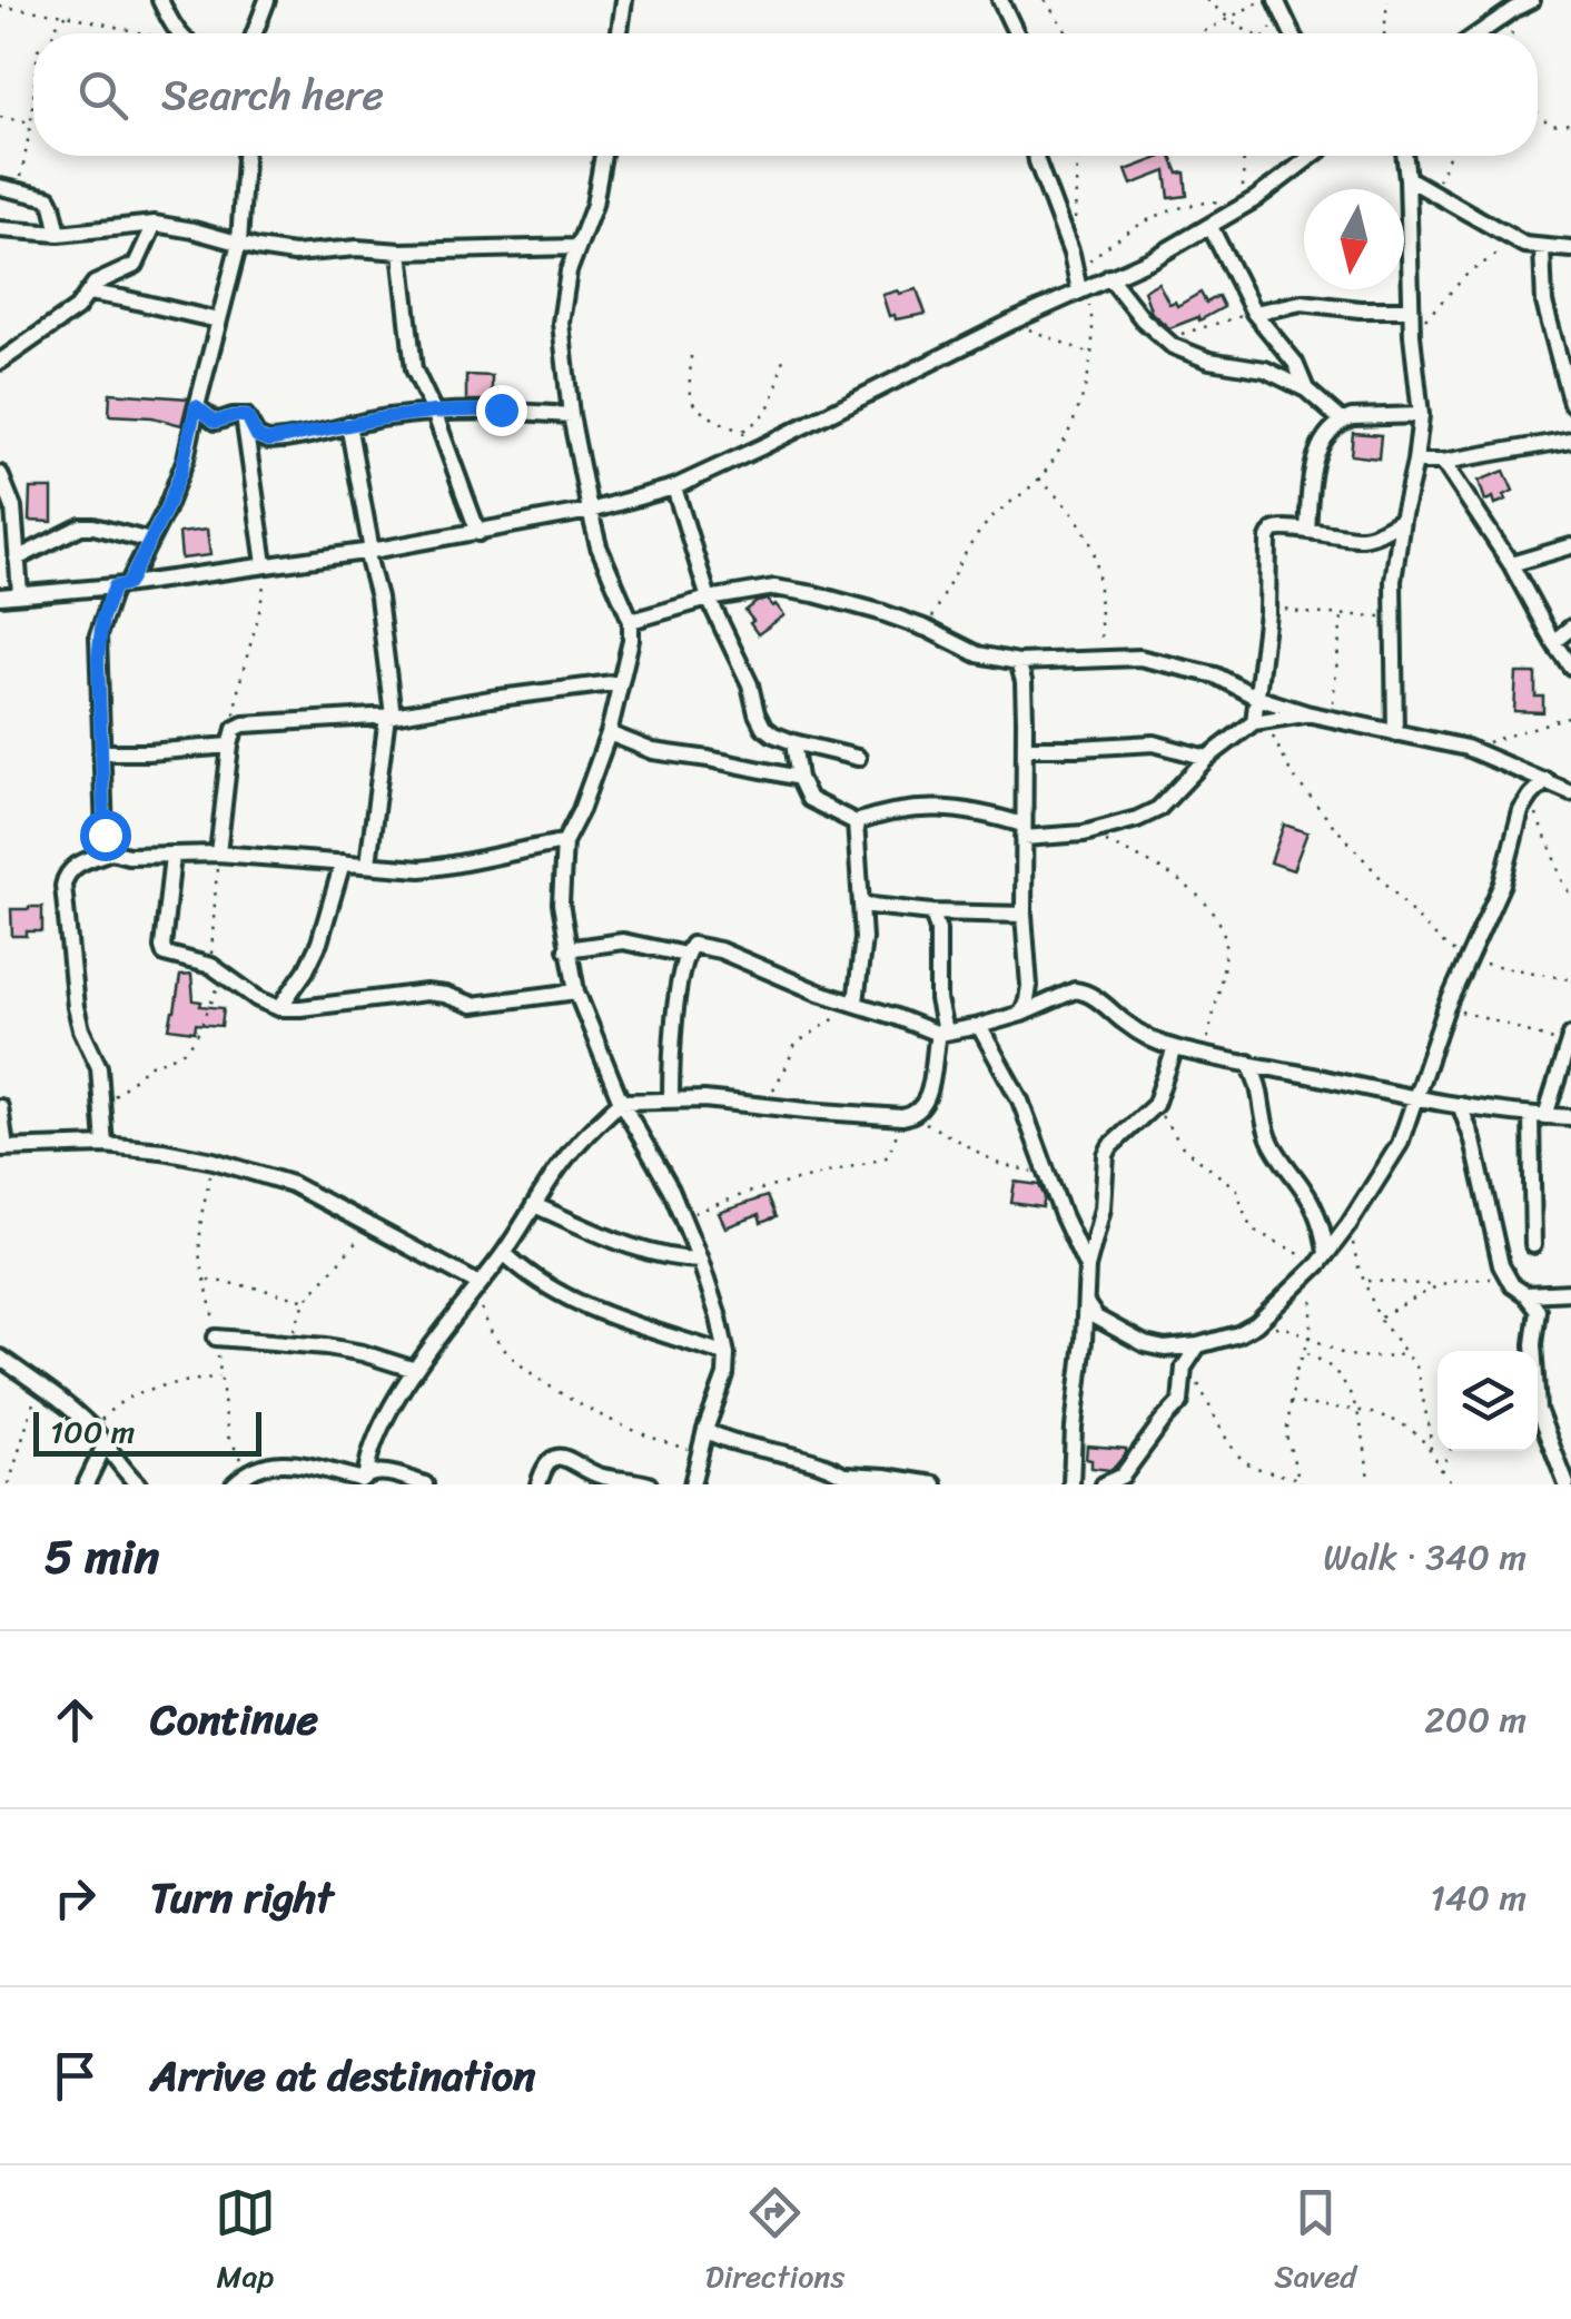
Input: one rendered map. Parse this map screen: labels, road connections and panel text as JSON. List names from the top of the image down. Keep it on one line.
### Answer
{"scale_bar":"100 m","north":"bottom","page":{"search":"Search here","scale":"100 m","heading":["5 min","Walk · 340 m"],"list":[["Continue","200 m"],["Turn right","140 m"],"Arrive at destination"],"nav":["Map","Directions","Saved"]}}
